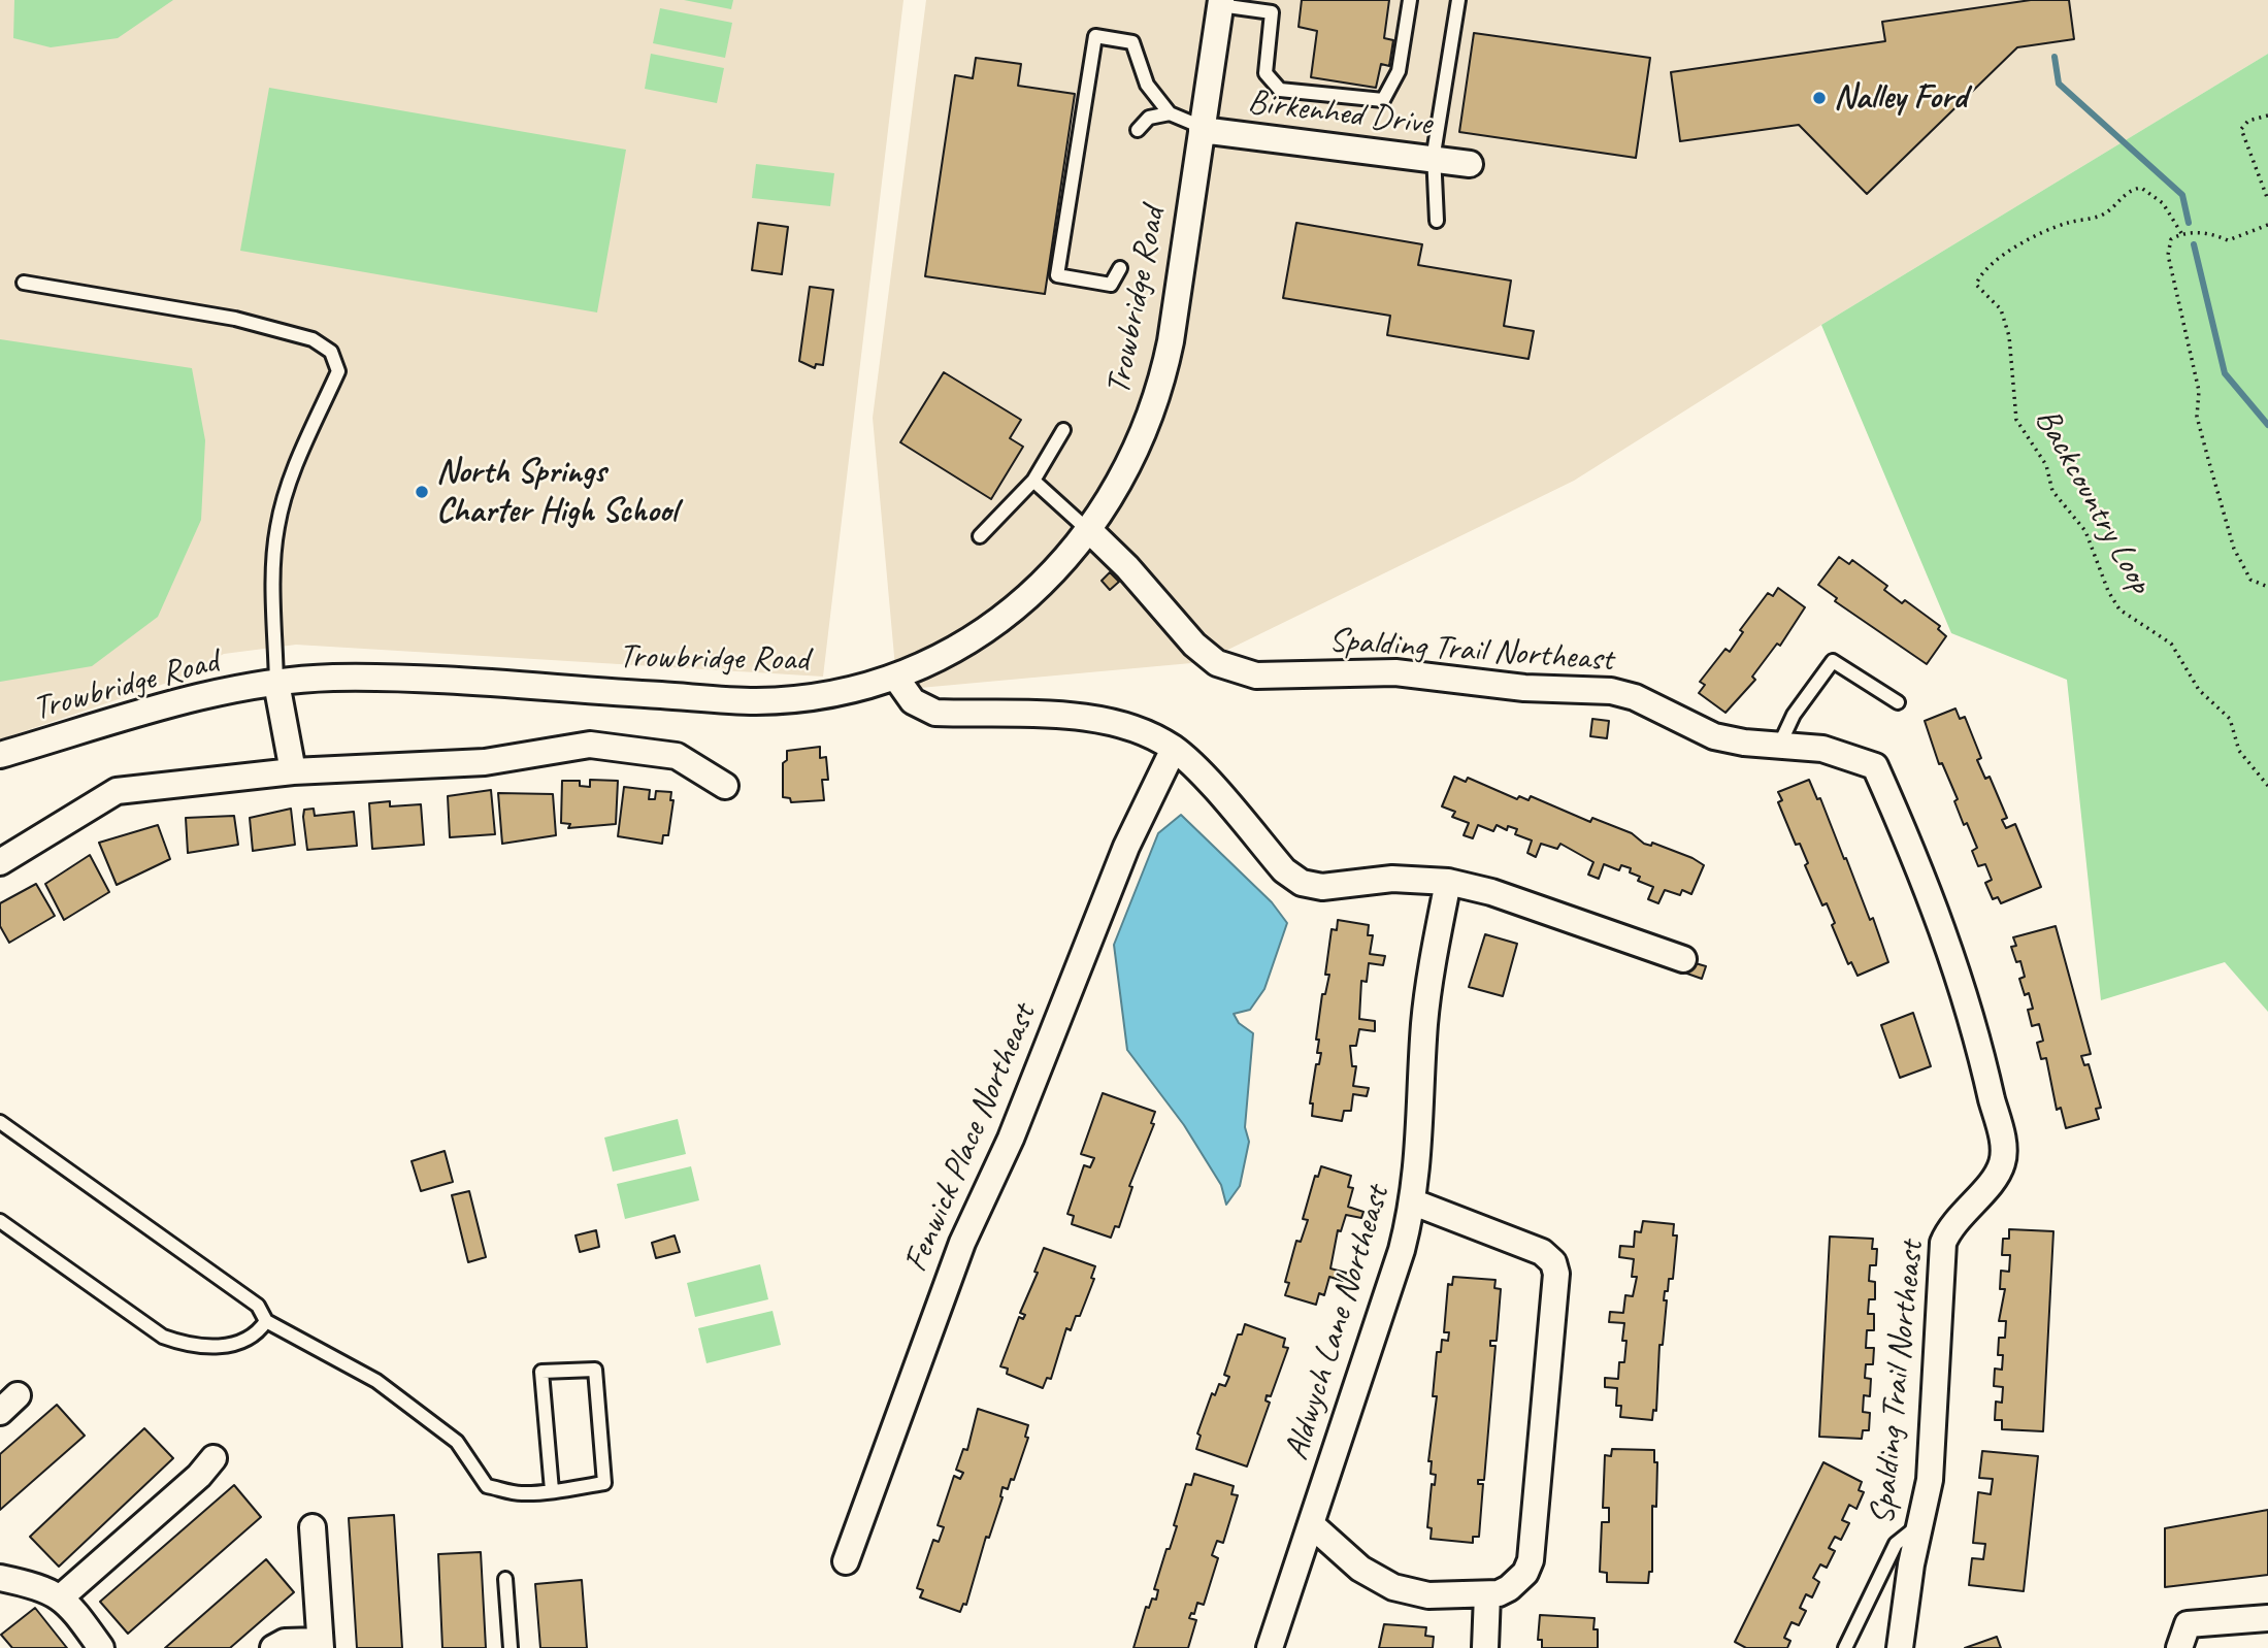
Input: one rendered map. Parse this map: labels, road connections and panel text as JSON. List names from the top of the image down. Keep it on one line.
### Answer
{"streets":{"street":["Birkenhed Drive","Trowbridge Road","Spalding Trail Northeast","Fenwick Place Northeast","Aldwych Lane Northeast"],"path":["Backcountry Loop"]},"crossings":[["Birkenhed Drive","Trowbridge Road"],["Trowbridge Road","Spalding Trail Northeast"]],"places":["Nalley Ford","North Springs Charter High School"]}
